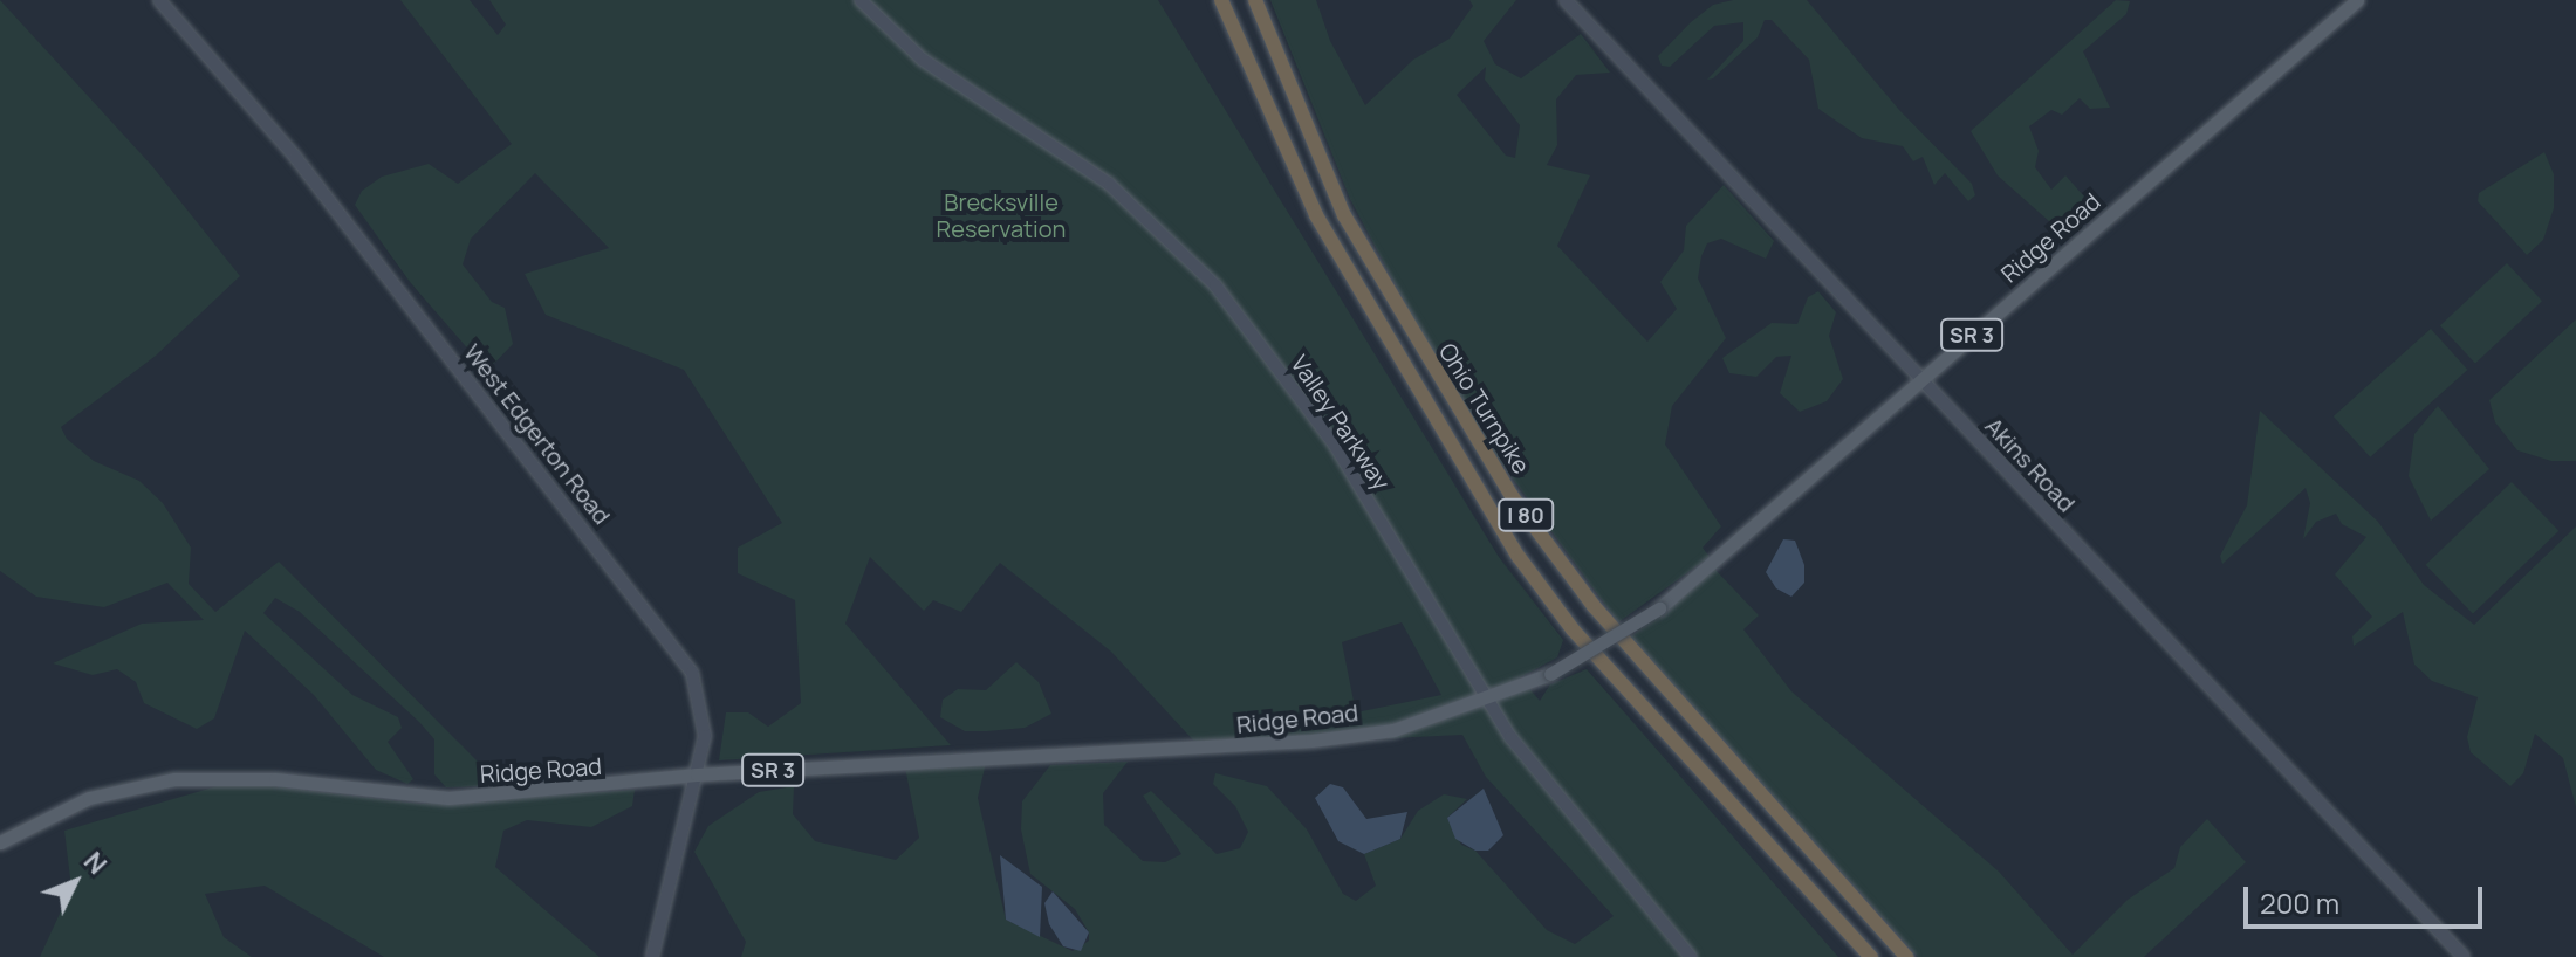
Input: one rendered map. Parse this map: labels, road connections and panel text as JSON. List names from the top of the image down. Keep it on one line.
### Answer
{"streets":{"highway":["Ohio Turnpike","I 80"],"main road":["Ridge Road","SR 3"],"street":["Valley Parkway","West Edgerton Road","Akins Road"]},"crossings":[["Ridge Road","Valley Parkway"],["Ridge Road","West Edgerton Road"],["Ridge Road","Akins Road"]],"parks":["Brecksville Reservation"],"scale_bar":"200 m","north":"top right"}
